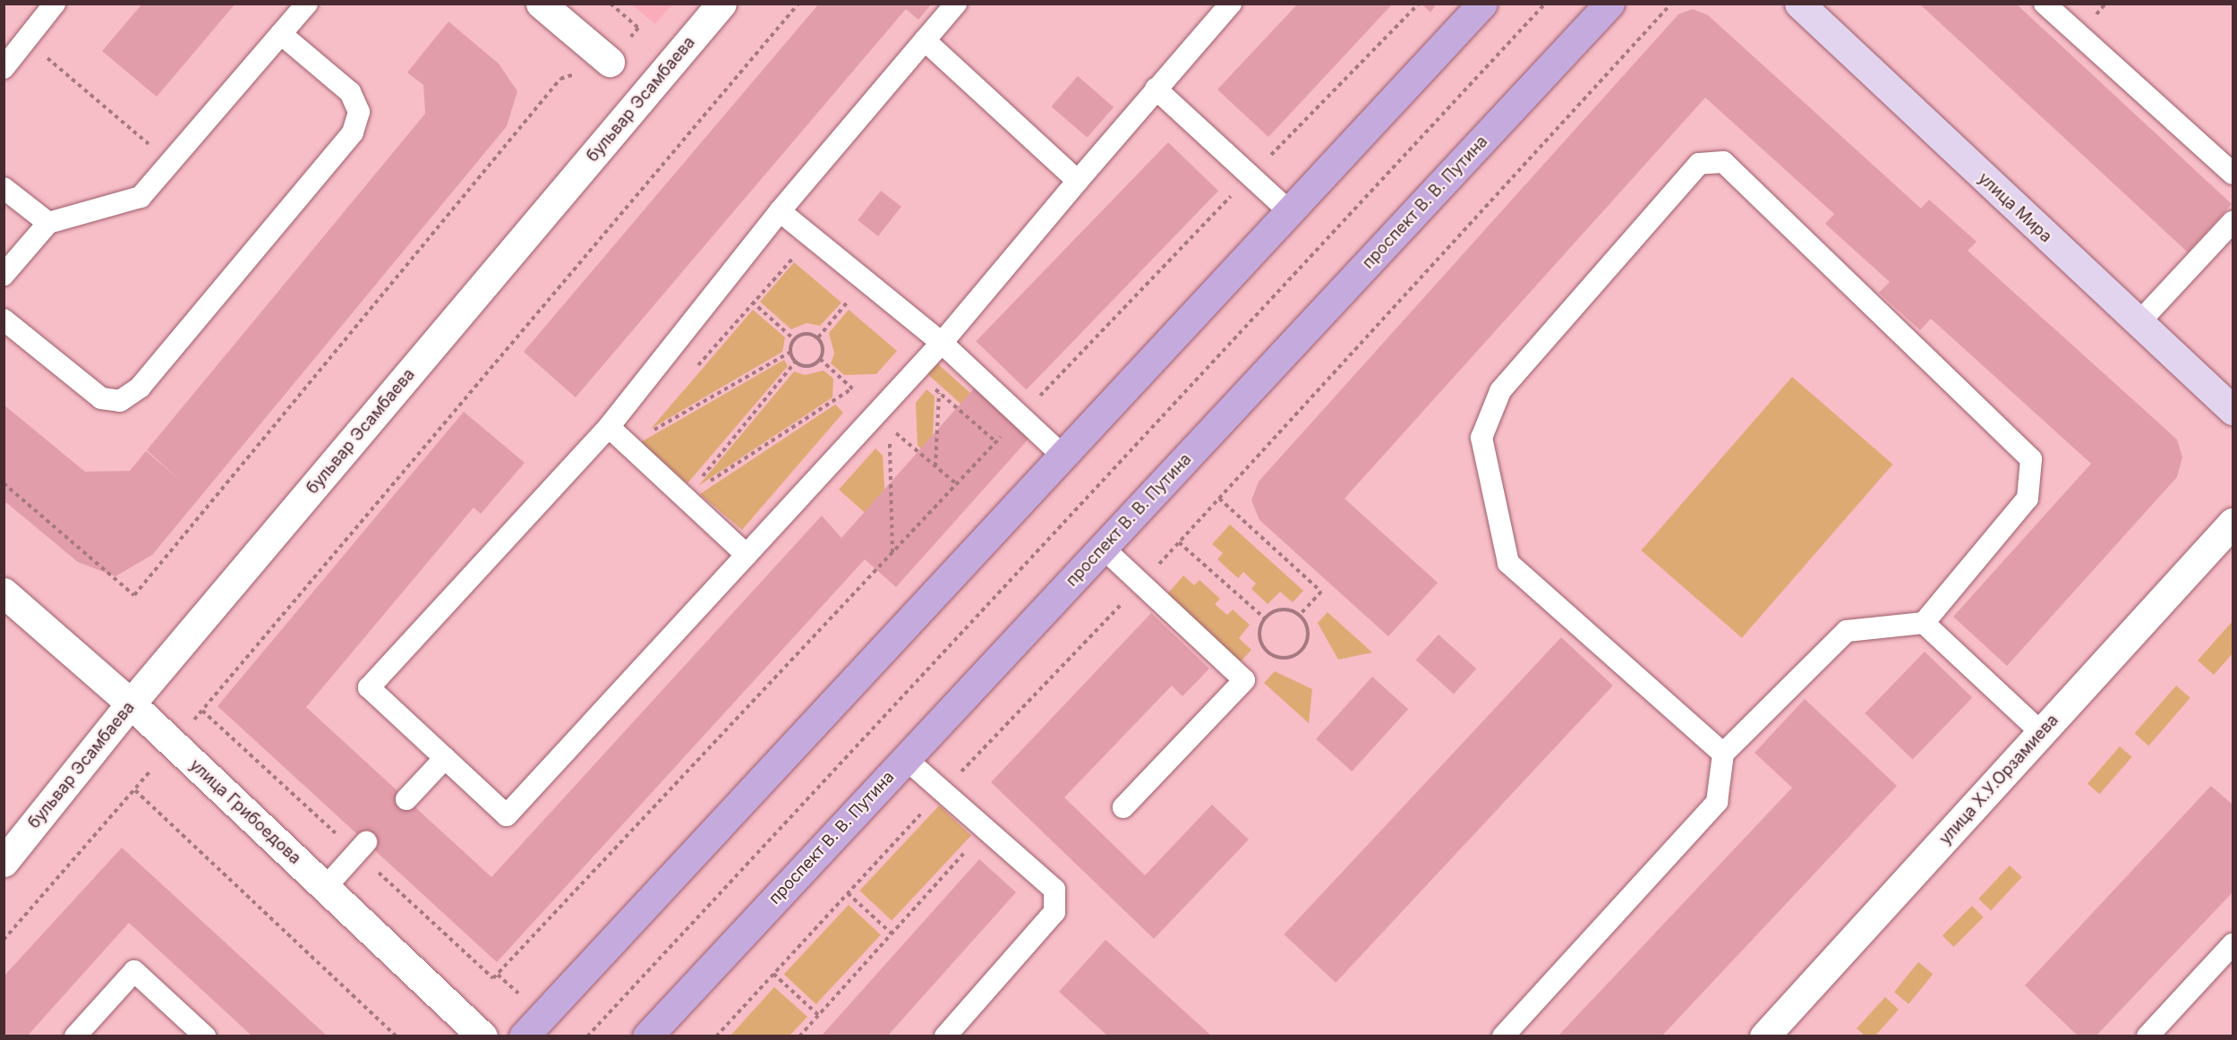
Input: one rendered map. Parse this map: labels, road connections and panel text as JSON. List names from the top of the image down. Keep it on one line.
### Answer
{"streets":{"main road":["проспект В. В. Путина","улица Мира"],"street":["бульвар Эсамбаева","улица Х.У.Орзамиева","улица Грибоедова"]},"crossings":[["бульвар Эсамбаева","улица Грибоедова"]]}
